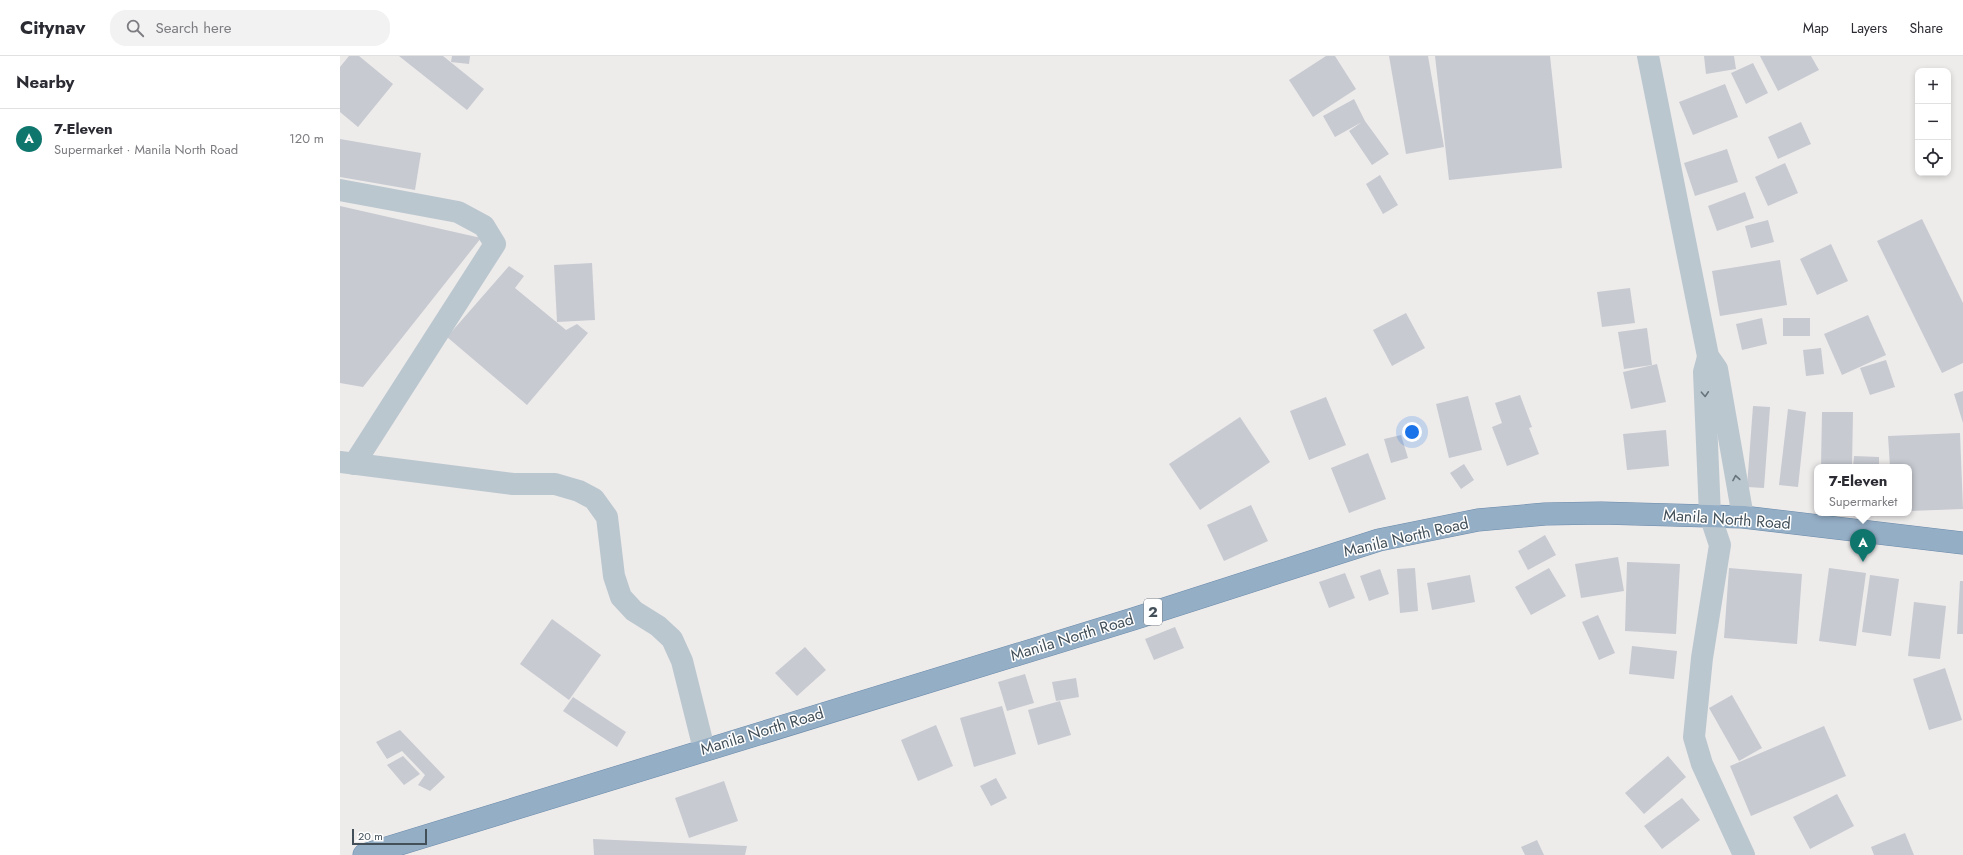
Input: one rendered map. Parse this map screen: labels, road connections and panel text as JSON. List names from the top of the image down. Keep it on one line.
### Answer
{"streets":{"highway":["Manila North Road","2"]},"scale_bar":"20 m","page":{"header":"Citynav","search":"Search here","nav":["Map","Layers","Share"],"heading":"Nearby","map_buttons":["+","−"],"list":[{"mark":"A","name":"7-Eleven","note":"Supermarket · Manila North Road","value":"120 m"}],"popup":["7-Eleven","Supermarket"],"pins":"A","scale":"20 m"}}
